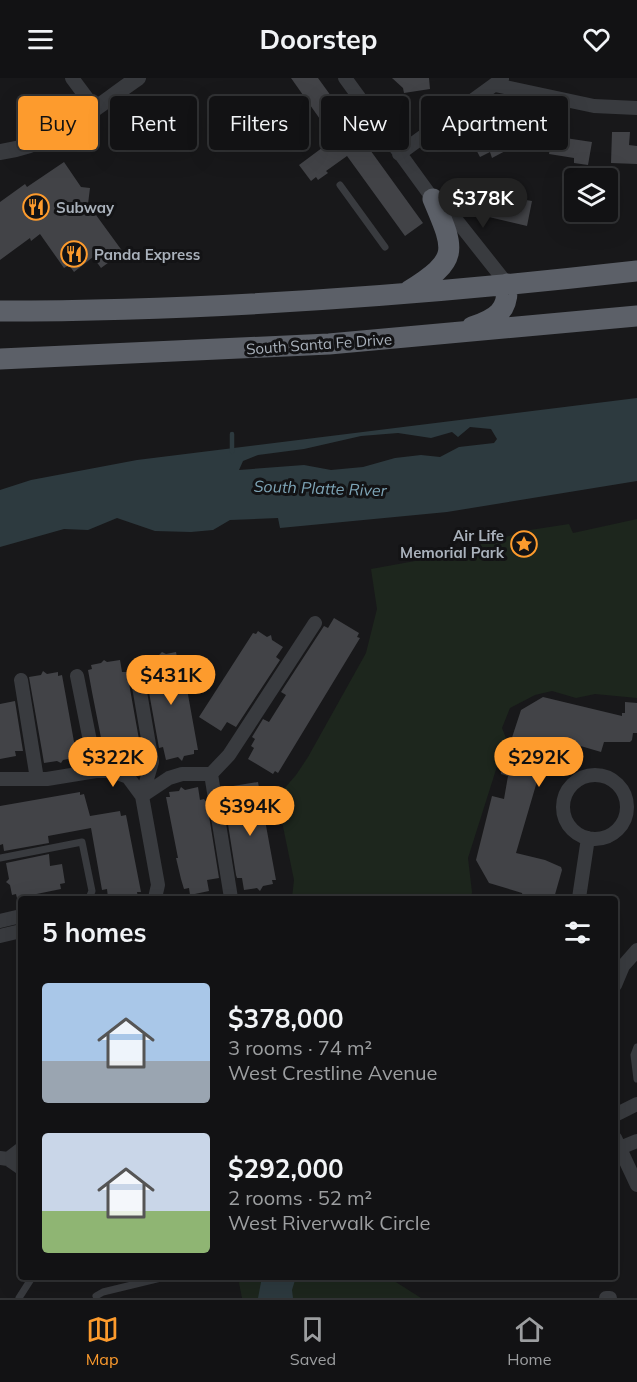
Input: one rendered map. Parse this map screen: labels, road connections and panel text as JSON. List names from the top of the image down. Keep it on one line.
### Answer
{"streets":{"highway":["South Santa Fe Drive"]},"water":["South Platte River"],"places":{"restaurant":["Subway","Panda Express"],"place":["Air Life Memorial Park"]},"page":{"header":"Doorstep","chip":["Buy","Rent","Filters","New","Apartment"],"price":["$378K","$431K","$322K","$292K","$394K"],"heading":"5 homes","list":[{"name":"$378,000","note":"3 rooms · 74 m² · West Crestline Avenue"},{"name":"$292,000","note":"2 rooms · 52 m² · West Riverwalk Circle"}],"tabs":["Map","Saved","Home"]}}
